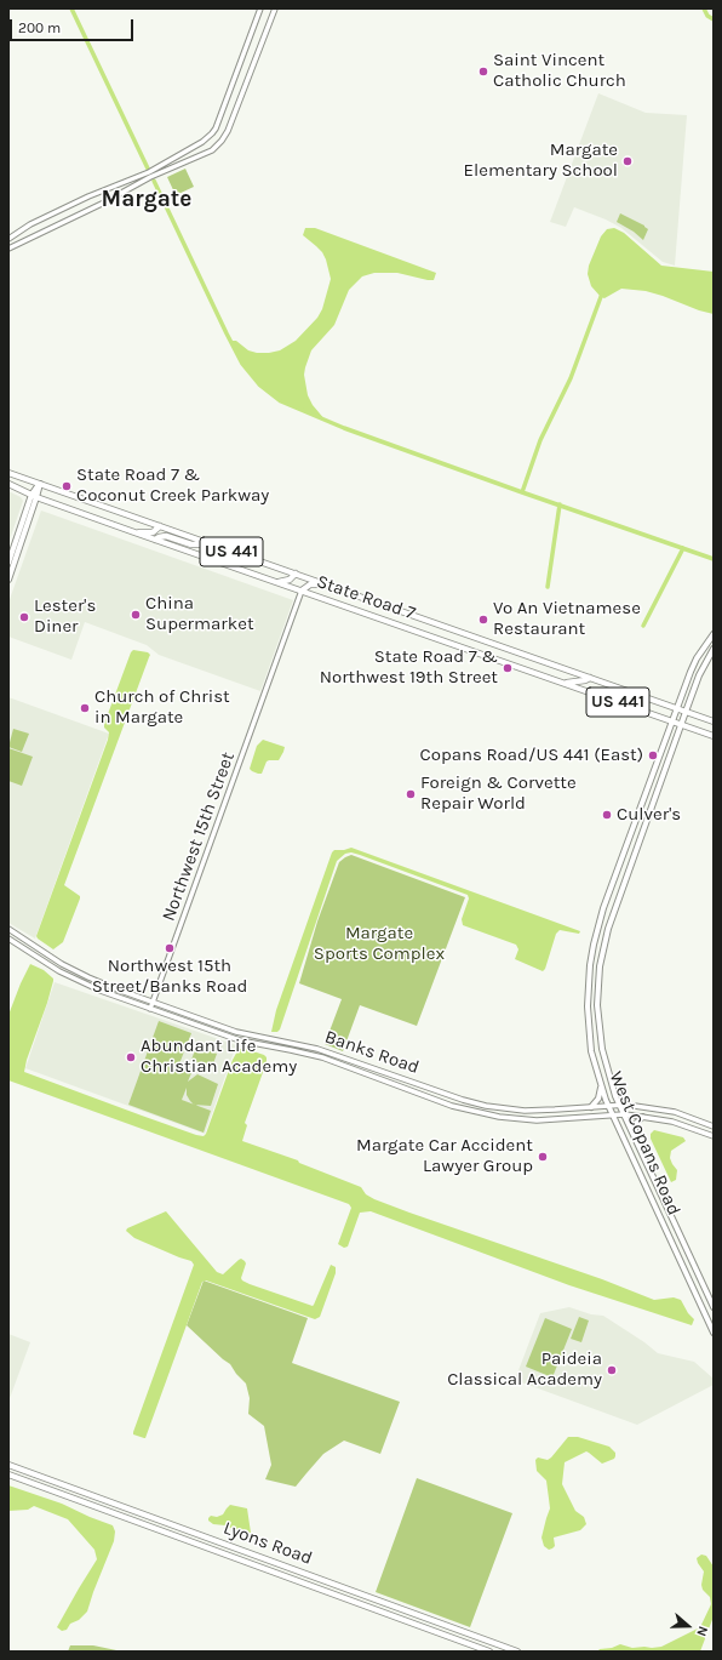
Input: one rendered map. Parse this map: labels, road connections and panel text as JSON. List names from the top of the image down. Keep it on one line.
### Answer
{"streets":{"main road":["US 441","State Road 7","West Copans Road","Lyons Road"],"street":["Northwest 15th Street","Banks Road"]},"crossings":[["State Road 7","Northwest 15th Street"],["State Road 7","West Copans Road"],["Northwest 15th Street","Banks Road"],["Banks Road","West Copans Road"]],"districts":["Margate"],"parks":["Margate Sports Complex"],"places":["Saint Vincent Catholic Church","Margate Elementary School","State Road 7 & Coconut Creek Parkway","China Supermarket","Lester's Diner","Vo An Vietnamese Restaurant","State Road 7 & Northwest 19th Street","Church of Christ in Margate","Copans Road/US 441 (East)","Foreign & Corvette Repair World","Culver's","Northwest 15th Street/Banks Road","Abundant Life Christian Academy","Margate Car Accident Lawyer Group","Paideia Classical Academy"],"scale_bar":"200 m","north":"right"}
